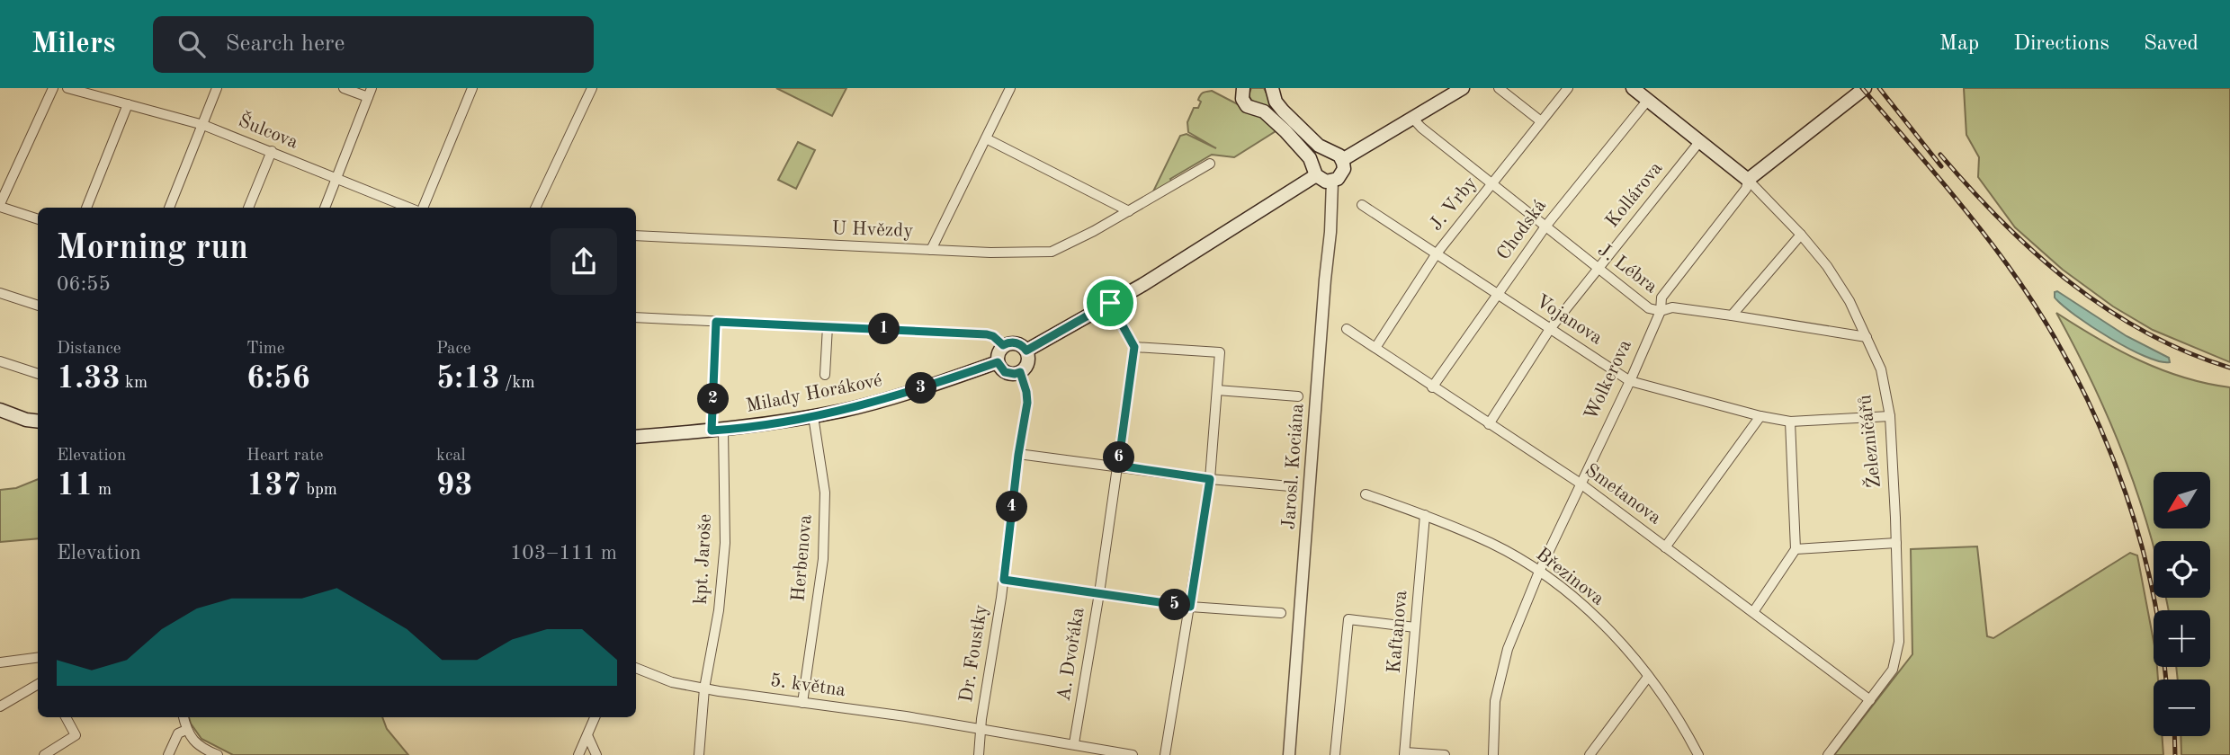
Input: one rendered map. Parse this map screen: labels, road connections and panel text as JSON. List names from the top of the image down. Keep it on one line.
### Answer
{"streets":{"main road":["Wolkerova","Milady Horákové","Železničářů"],"street":["Šulcova","Kollárova","J. Vrby","U Hvězdy","Chodská","J. Lébra","Vojanova","Jarosl. Kociána","Smetanova","Herbenova","kpt. Jaroše","Březinova","Kaftanova","Dr. Foustky","A. Dvořáka","5. května"]},"crossings":[["Kollárova","J. Lébra"],["Kollárova","Vojanova"],["Kollárova","Železničářů"],["Kollárova","Smetanova"],["J. Vrby","J. Lébra"],["J. Vrby","Vojanova"],["J. Vrby","Smetanova"],["Chodská","J. Lébra"],["Chodská","Vojanova"],["Chodská","Železničářů"],["Chodská","Smetanova"],["J. Lébra","Wolkerova"],["J. Lébra","Železničářů"],["Vojanova","Wolkerova"],["Vojanova","Železničářů"],["Wolkerova","Železničářů"],["Wolkerova","Smetanova"],["Wolkerova","Březinova"],["Milady Horákové","Herbenova"],["Milady Horákové","kpt. Jaroše"],["Milady Horákové","Dr. Foustky"],["Železničářů","Smetanova"],["Herbenova","5. května"],["kpt. Jaroše","5. května"],["Březinova","Kaftanova"],["Dr. Foustky","5. května"],["A. Dvořáka","5. května"]],"north":"bottom left","page":{"header":"Milers","search":"Search here","nav":["Map","Directions","Saved"],"heading":["Morning run","06:55"],"pins":["1","3","2","6","4","5"],"stats":[["Distance","1.33 km"],["Time","6:56"],["Pace","5:13 /km"],["Elevation","11 m"],["Heart rate","137 bpm"],["kcal","93"]],"map_buttons":["+","−"],"chart":["Elevation","103–111 m"]}}
